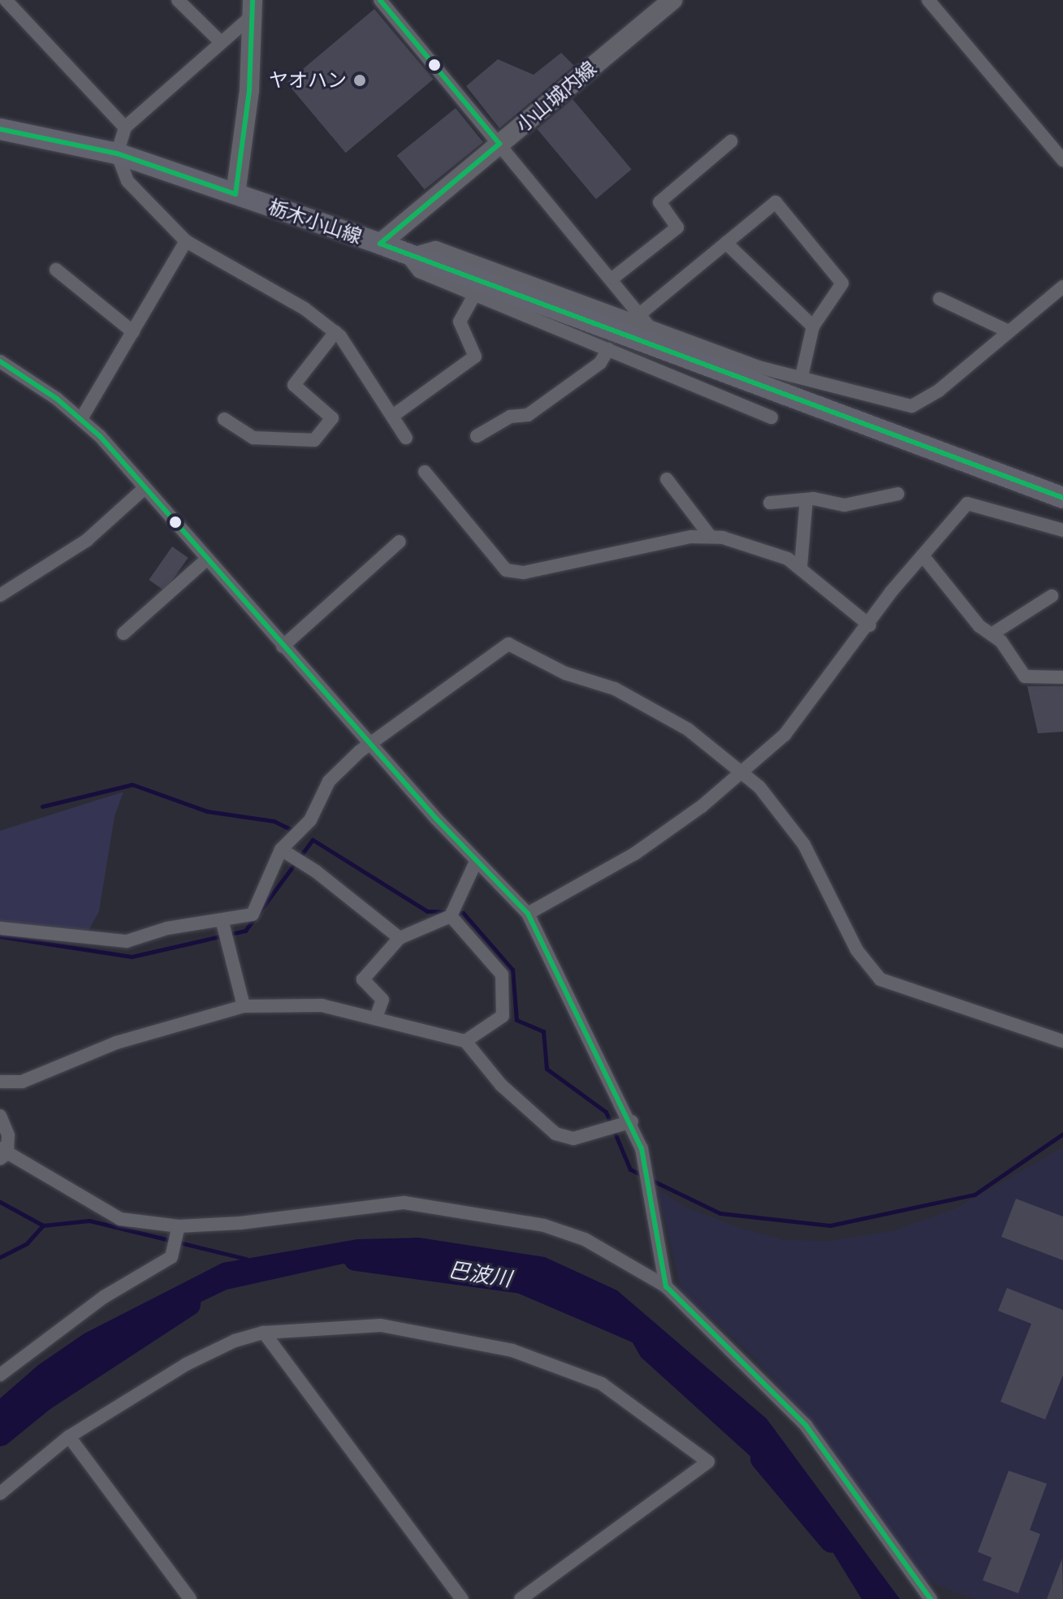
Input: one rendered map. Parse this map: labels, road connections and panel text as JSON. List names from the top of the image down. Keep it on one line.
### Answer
{"streets":{"main road":["小山城内線","栃木小山線"]},"crossings":[["小山城内線","栃木小山線"]],"water":["巴波川"],"places":["ヤオハン"]}
